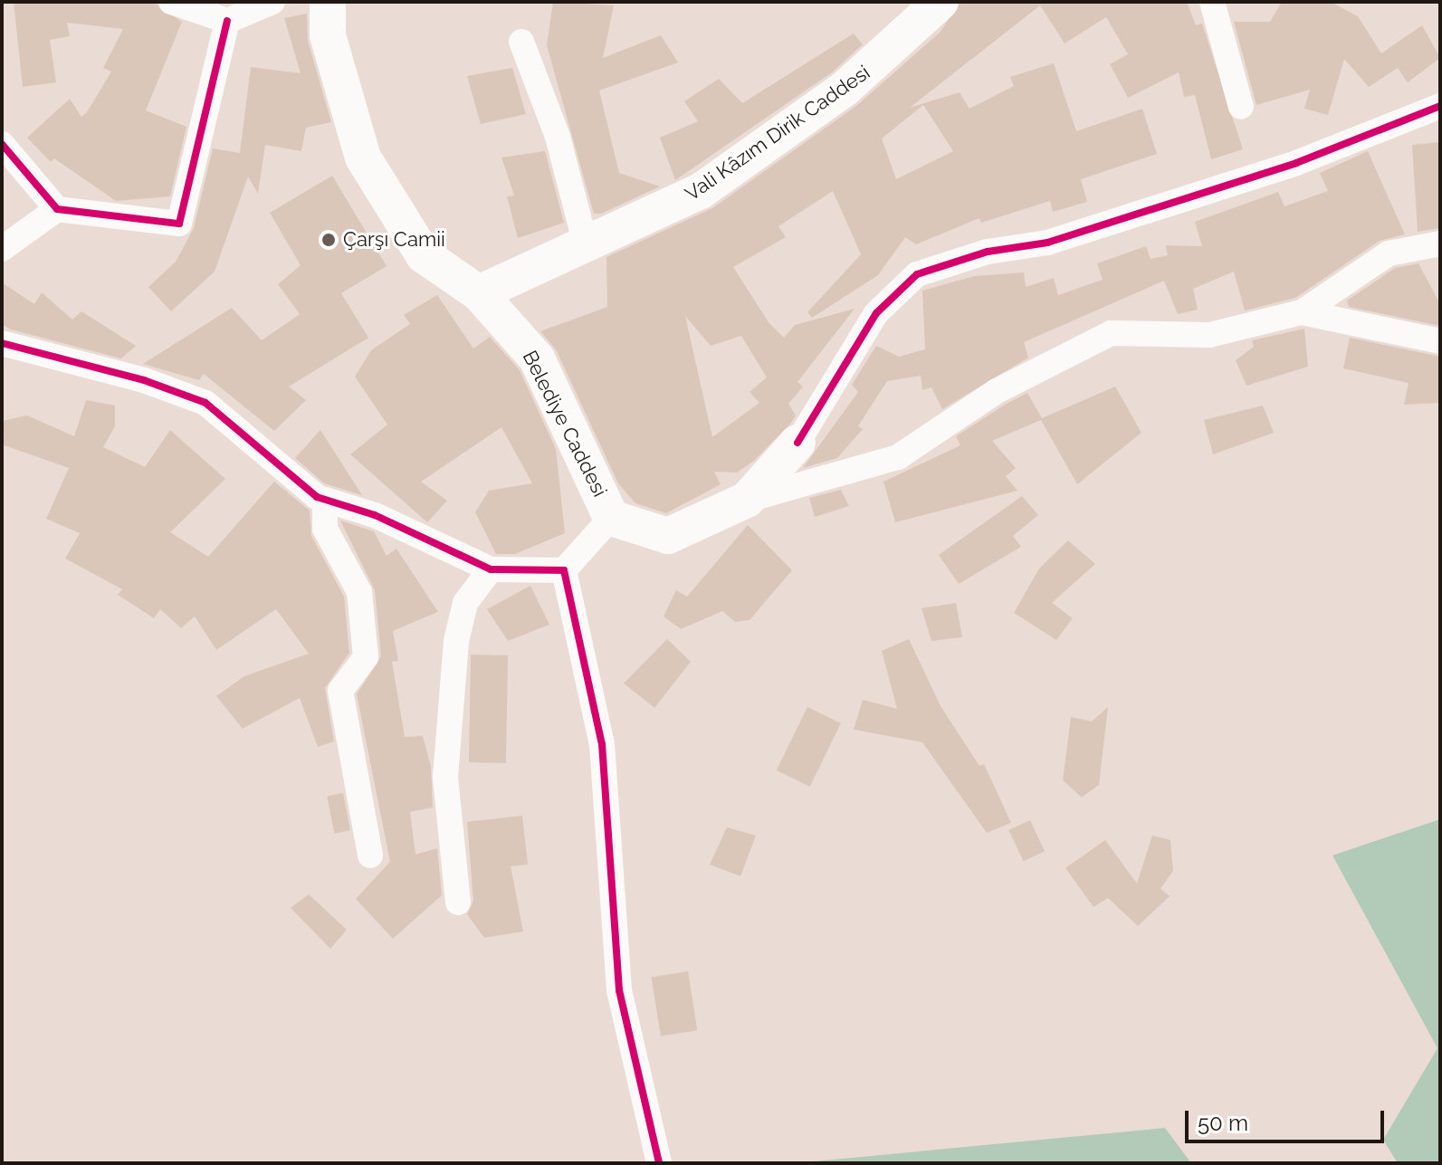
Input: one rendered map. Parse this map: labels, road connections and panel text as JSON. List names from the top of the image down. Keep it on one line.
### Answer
{"streets":{"main road":["Vali Kâzım Dirik Caddesi","Belediye Caddesi"]},"crossings":[["Vali Kâzım Dirik Caddesi","Belediye Caddesi"]],"places":["Çarşı Camii"],"scale_bar":"50 m"}
